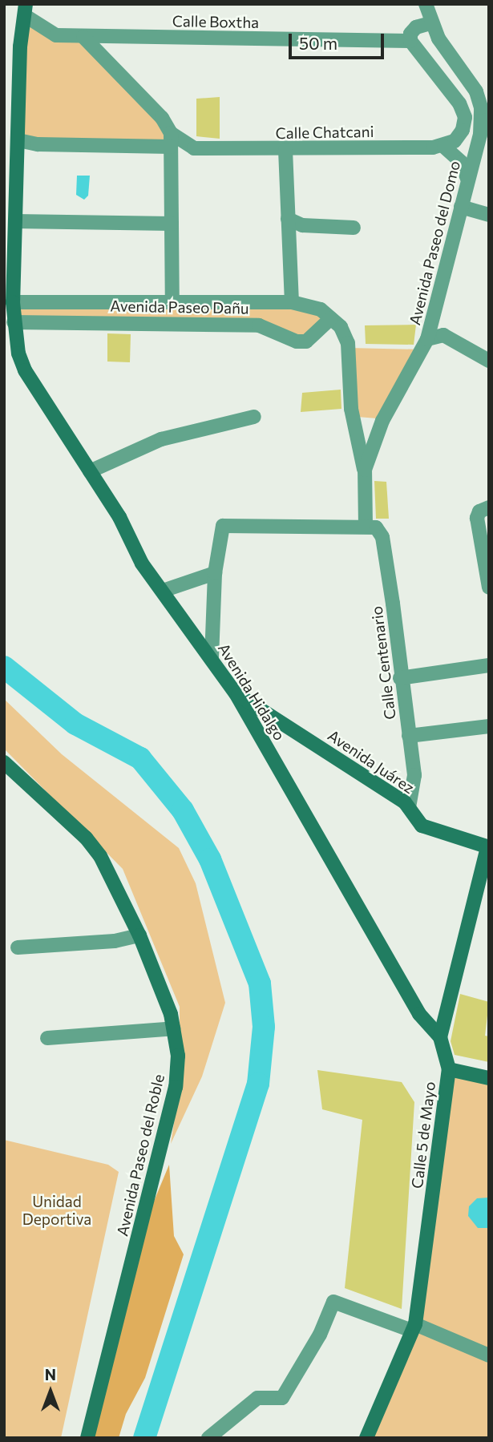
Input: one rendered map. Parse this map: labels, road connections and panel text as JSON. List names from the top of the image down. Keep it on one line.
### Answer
{"streets":{"street":["Calle Boxtha","Calle Chatcani","Avenida Paseo del Domo","Avenida Paseo Dañu","Calle Centenario","Avenida Hidalgo","Avenida Juárez","Calle 5 de Mayo","Avenida Paseo del Roble"]},"crossings":[["Calle Boxtha","Avenida Hidalgo"],["Avenida Paseo del Domo","Avenida Paseo Dañu"],["Avenida Paseo del Domo","Calle Centenario"],["Avenida Paseo Dañu","Avenida Hidalgo"],["Calle Centenario","Avenida Juárez"],["Avenida Hidalgo","Avenida Juárez"],["Avenida Hidalgo","Calle 5 de Mayo"],["Avenida Juárez","Calle 5 de Mayo"]],"parks":["Unidad Deportiva"],"scale_bar":"50 m","north":"top"}
